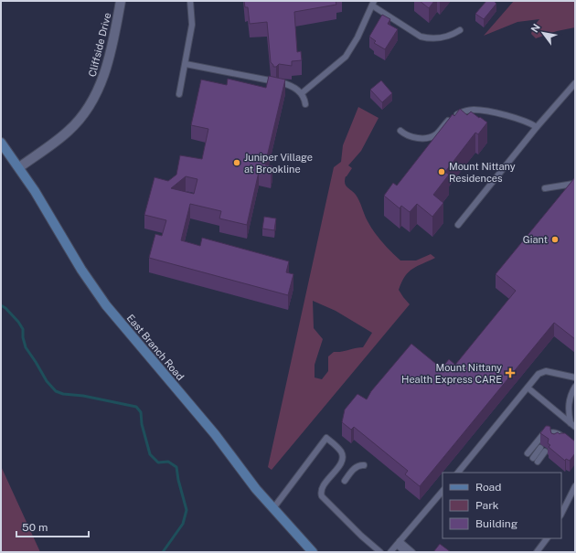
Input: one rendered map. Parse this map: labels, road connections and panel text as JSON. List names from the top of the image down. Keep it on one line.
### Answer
{"streets":{"main road":["East Branch Road"],"street":["Cliffside Drive"]},"crossings":[["Cliffside Drive","East Branch Road"]],"places":{"other":["Juniper Village at Brookline","Mount Nittany Residences","Giant"],"health":["Mount Nittany Health Express CARE"]},"legend":["Road","Park","Building"],"scale_bar":"50 m","north":"top left"}
